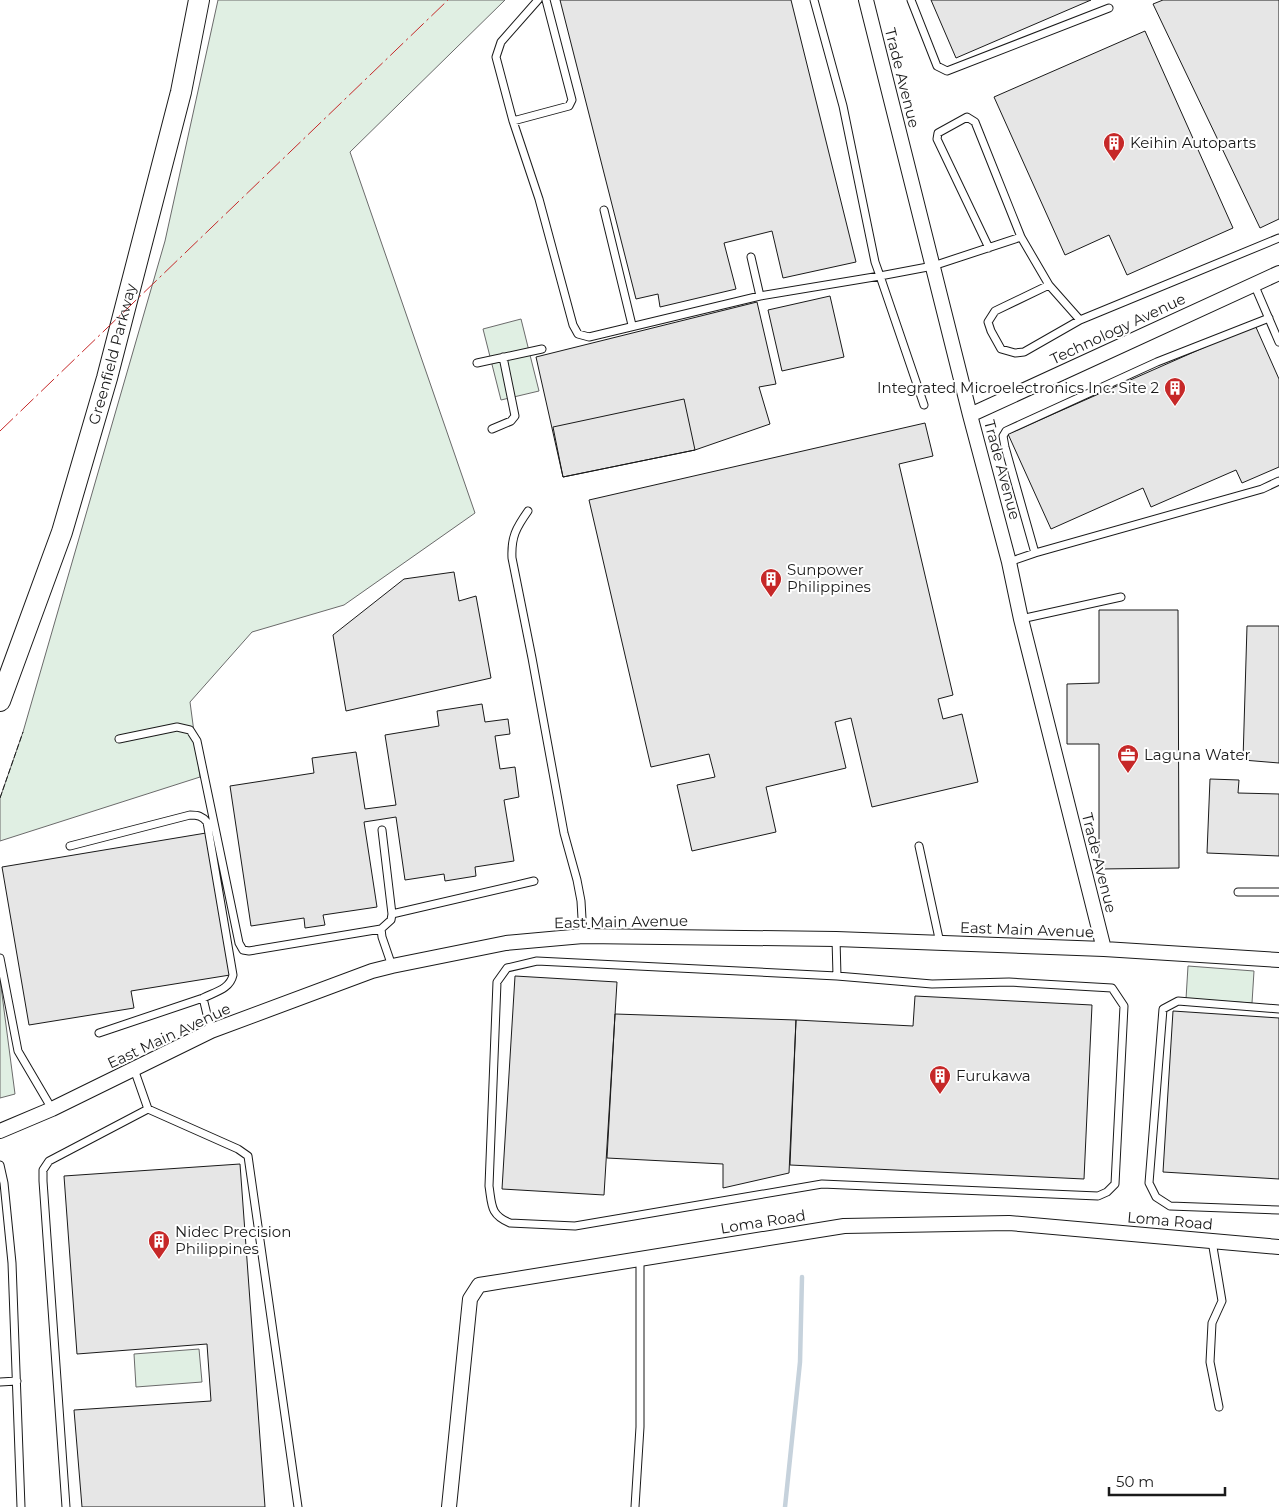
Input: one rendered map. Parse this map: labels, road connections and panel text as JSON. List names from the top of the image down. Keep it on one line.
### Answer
{"streets":{"main road":["Greenfield Parkway"],"street":["Trade Avenue","Technology Avenue","East Main Avenue","Loma Road"]},"crossings":[["Trade Avenue","Technology Avenue"],["Trade Avenue","East Main Avenue"]],"places":{"building":["Keihin Autoparts","Integrated Microelectronics Inc. Site 2","Sunpower Philippines","Furukawa","Nidec Precision Philippines"],"office":["Laguna Water"]},"scale_bar":"50 m"}
